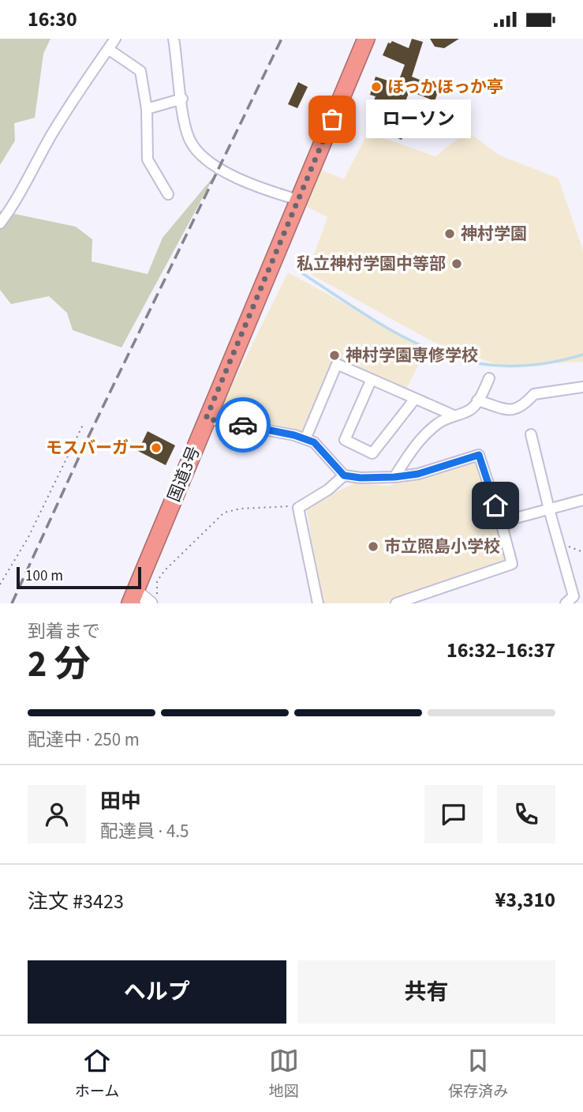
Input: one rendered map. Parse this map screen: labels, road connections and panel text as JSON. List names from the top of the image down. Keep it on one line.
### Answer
{"streets":{"highway":["国道3号"]},"places":["ほっかほっか亭","ローソン","神村学園","私立神村学園中等部","神村学園専修学校","モスバーガー","市立照島小学校"],"scale_bar":"100 m","page":{"status":"16:30","bubble":"ローソン","scale":"100 m","heading":["2 分","到着まで","16:32–16:37"],"panel":["田中","配達員 · 4.5","注文 #3423","¥3,310"],"bar":"配達中 · 250 m","buttons":["ヘルプ","共有"],"tabs":["ホーム","地図","保存済み"]}}
